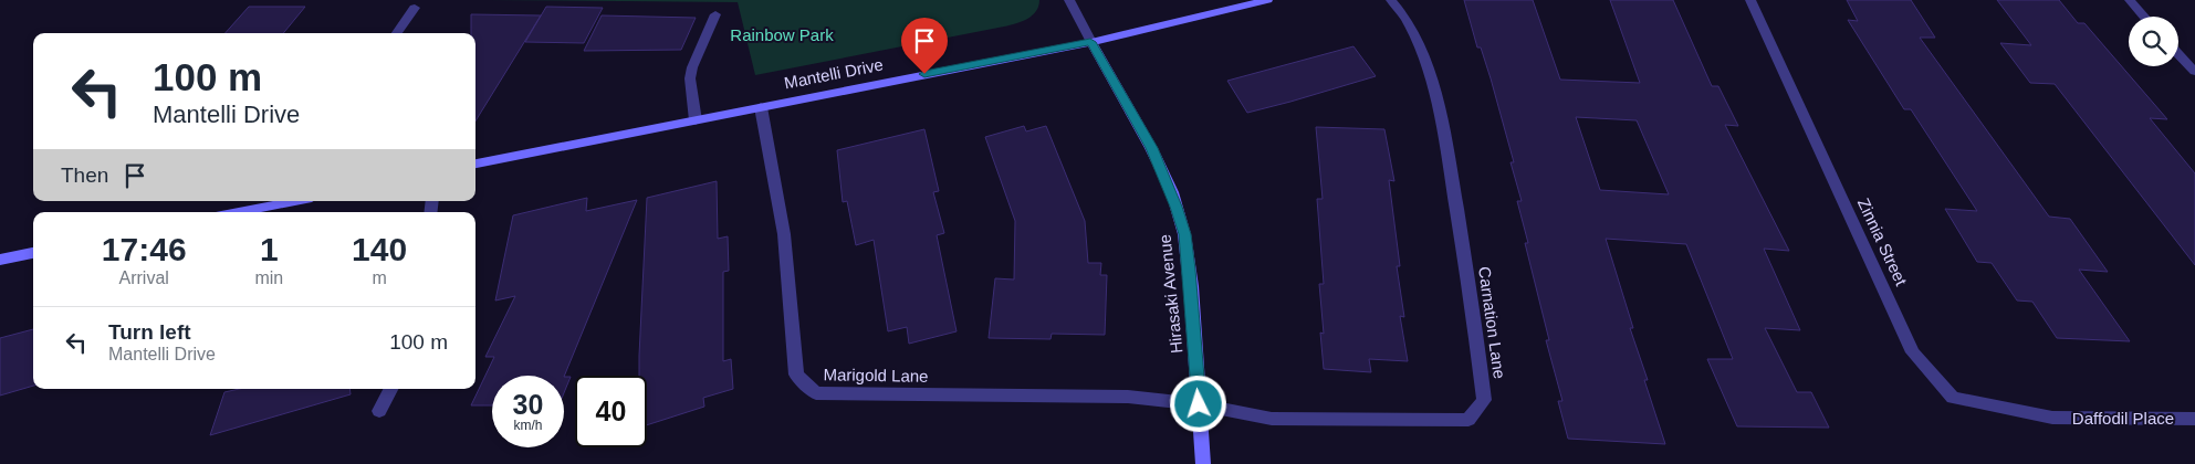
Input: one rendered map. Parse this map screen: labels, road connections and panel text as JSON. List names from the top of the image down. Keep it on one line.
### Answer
{"streets":{"street":["Mantelli Drive","Zinnia Street","Hirasaki Avenue","Carnation Lane","Marigold Lane","Daffodil Place"]},"crossings":[["Mantelli Drive","Hirasaki Avenue"],["Mantelli Drive","Marigold Lane"],["Zinnia Street","Daffodil Place"],["Hirasaki Avenue","Carnation Lane"],["Hirasaki Avenue","Marigold Lane"],["Carnation Lane","Marigold Lane"]],"parks":["Rainbow Park"],"page":{"turn":["100 m","Mantelli Drive"],"then":"Then","eta":["17:46","Arrival","1","min","140","m"],"list":[{"name":"Turn left","note":"Mantelli Drive","value":"100 m"}],"speed":"30 km/h","limit":"40"}}
